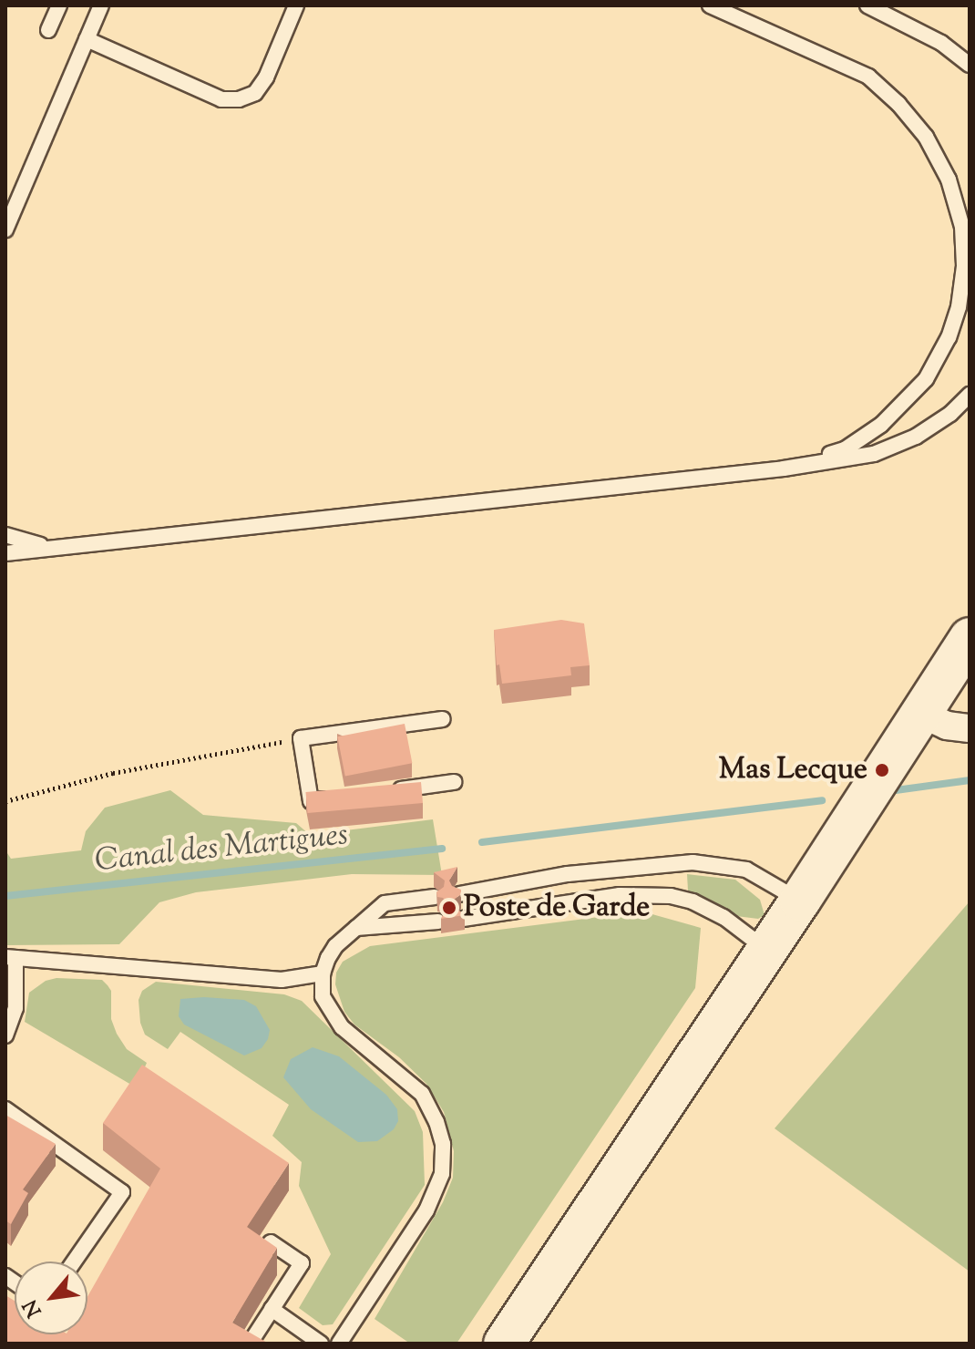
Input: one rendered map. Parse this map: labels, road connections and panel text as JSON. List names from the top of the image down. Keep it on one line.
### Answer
{"water":["Canal des Martigues"],"places":["Mas Lecque","Poste de Garde"],"north":"bottom left"}
